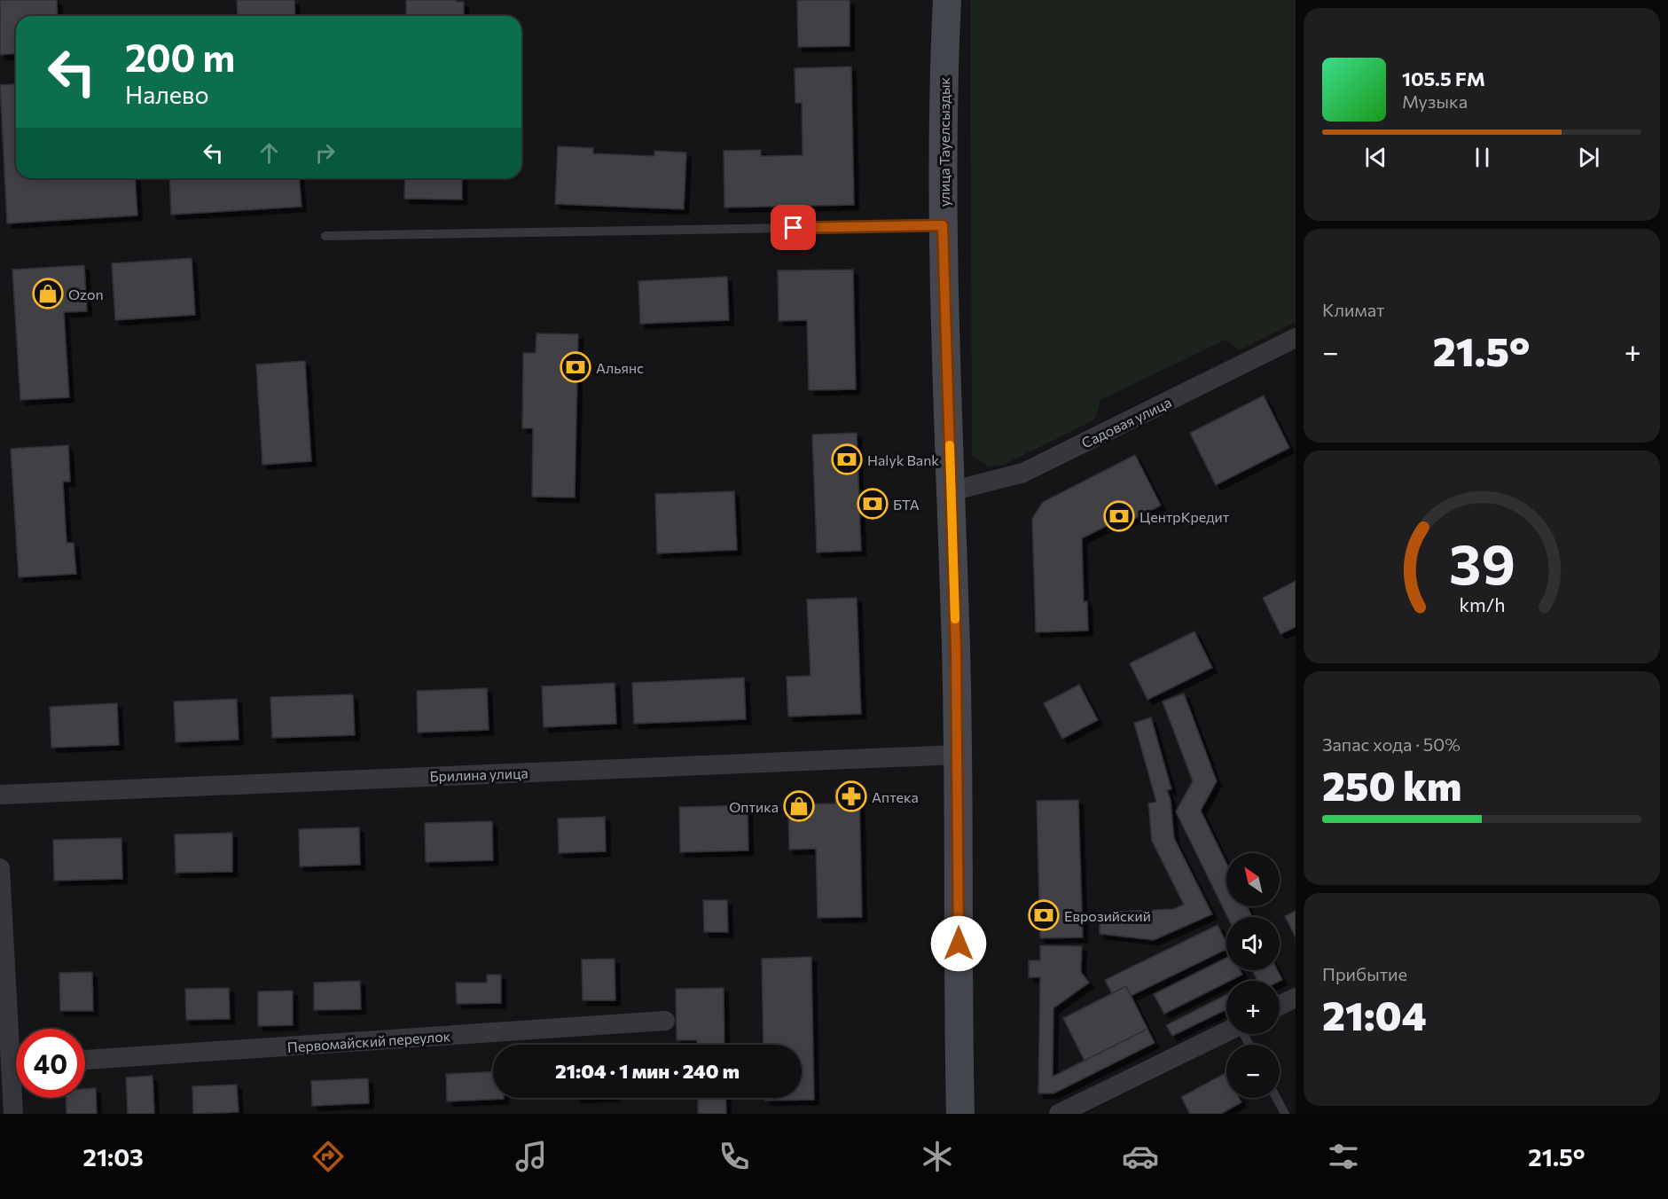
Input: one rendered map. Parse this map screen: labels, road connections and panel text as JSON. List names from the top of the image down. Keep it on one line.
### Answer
{"streets":{"street":["улица Тауелсыздык","Садовая улица","Брилина улица","Первомайский переулок"]},"crossings":[["улица Тауелсыздык","Садовая улица"],["улица Тауелсыздык","Брилина улица"]],"places":{"shop":["Ozon","Оптика"],"bank":["Альянс","Halyk Bank","БТА","ЦентрКредит","Еврозийский"],"pharmacy":["Аптека"]},"north":"top left","page":{"turn":["200 m","Налево"],"song":["105.5 FM","Музыка"],"tile":["Климат",["Запас хода · 50%","250 km"],["Прибытие","21:04"]],"heat":["−","21.5°","+"],"map_buttons":["+","−"],"limit":"40","trip":"21:04 · 1 мин · 240 m","tabs":["21:03","21.5°"],"gauge":["39","km/h"]}}
